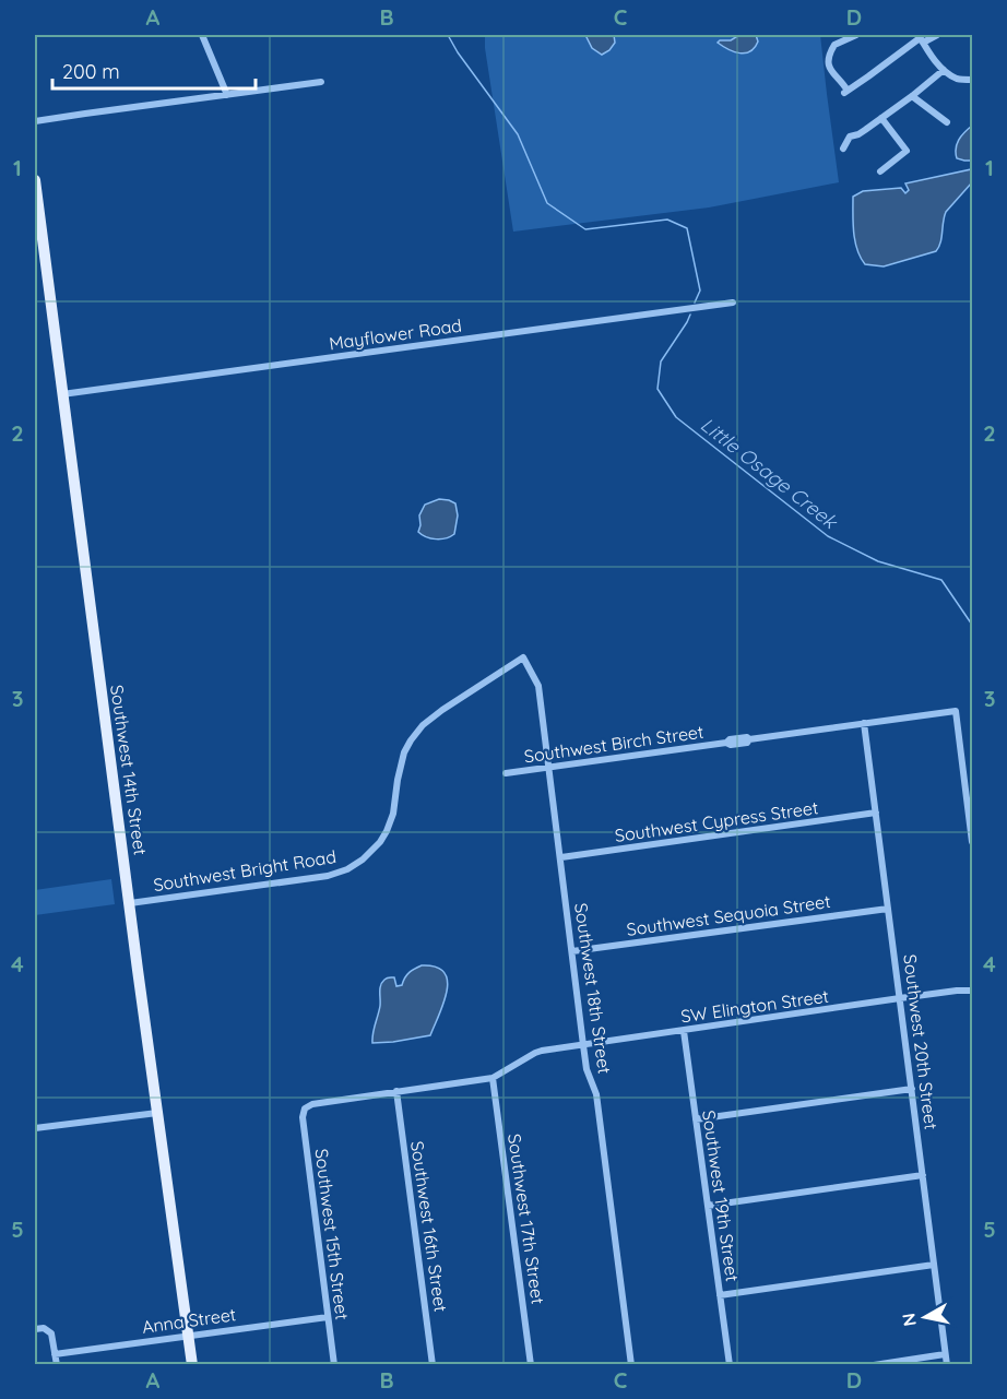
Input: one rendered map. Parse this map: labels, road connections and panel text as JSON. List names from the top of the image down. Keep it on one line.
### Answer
{"streets":{"main road":["Southwest 14th Street"],"street":["Mayflower Road","Southwest Birch Street","Southwest Cypress Street","Southwest Bright Road","Southwest Sequoia Street","Southwest 18th Street","SW Elington Street","Southwest 20th Street","Southwest 19th Street","Southwest 17th Street","Southwest 16th Street","Southwest 15th Street","Anna Street"]},"crossings":[["Mayflower Road","Southwest 14th Street"],["Southwest Birch Street","Southwest 18th Street"],["Southwest Birch Street","Southwest 20th Street"],["Southwest 14th Street","Southwest Bright Road"],["Southwest 14th Street","Anna Street"],["Southwest Cypress Street","Southwest 18th Street"],["Southwest Cypress Street","Southwest 20th Street"],["Southwest Bright Road","Southwest 18th Street"],["Southwest Sequoia Street","Southwest 18th Street"],["Southwest Sequoia Street","Southwest 20th Street"],["Southwest 18th Street","SW Elington Street"],["SW Elington Street","Southwest 20th Street"],["SW Elington Street","Southwest 19th Street"],["SW Elington Street","Southwest 17th Street"],["Southwest 16th Street","Southwest 15th Street"],["Southwest 15th Street","Anna Street"]],"water":["Little Osage Creek"],"scale_bar":"200 m","north":"left","grid":{"columns":["A","B","C","D"],"rows":["1","2","3","4","5"]}}
